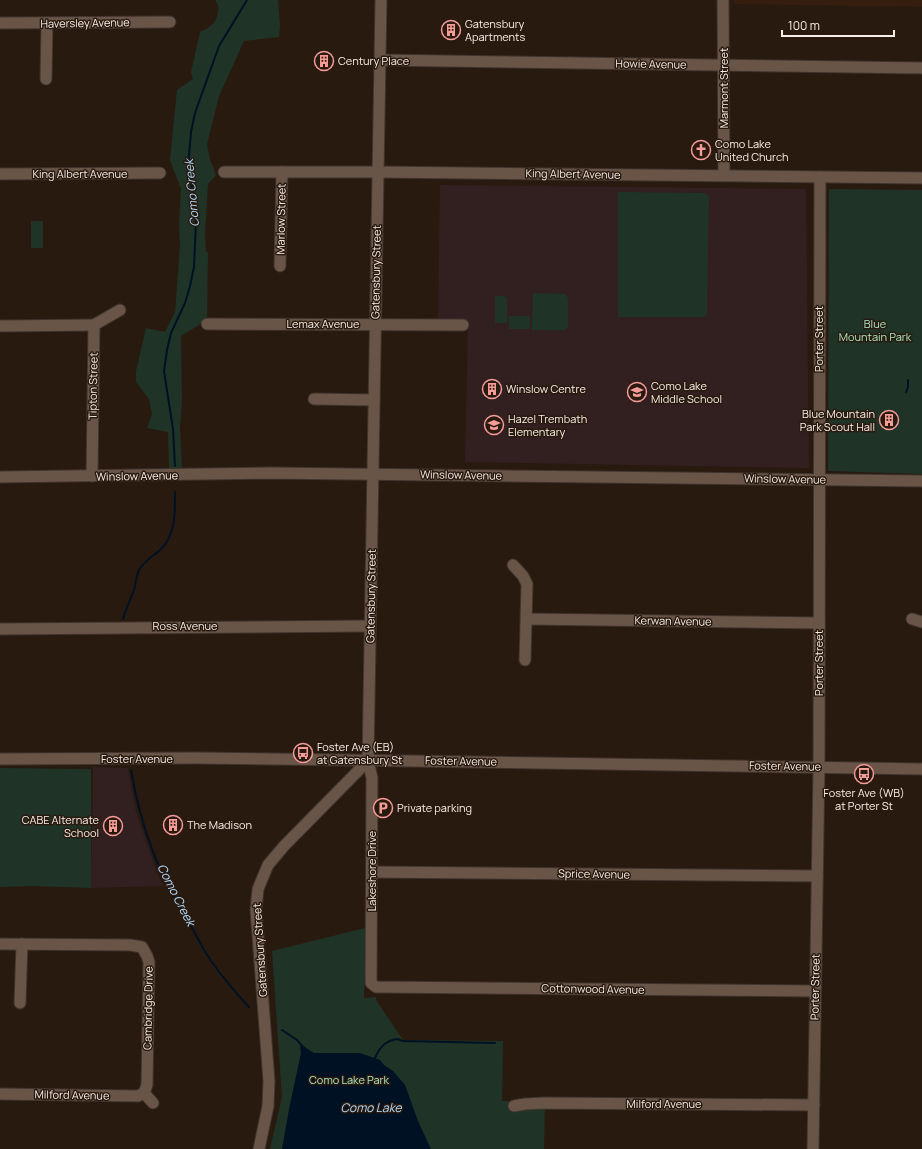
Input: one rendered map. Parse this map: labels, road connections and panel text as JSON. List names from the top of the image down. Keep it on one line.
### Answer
{"streets":{"street":["Haversley Avenue","Howie Avenue","Marmont Street","King Albert Avenue","Marlow Street","Gatensbury Street","Lemax Avenue","Porter Street","Tipton Street","Winslow Avenue","Kerwan Avenue","Ross Avenue","Foster Avenue","Lakeshore Drive","Sprice Avenue","Cottonwood Avenue","Cambridge Drive","Milford Avenue"]},"crossings":[["Howie Avenue","Marmont Street"],["Howie Avenue","Gatensbury Street"],["Marmont Street","King Albert Avenue"],["King Albert Avenue","Marlow Street"],["King Albert Avenue","Gatensbury Street"],["King Albert Avenue","Porter Street"],["Gatensbury Street","Lemax Avenue"],["Gatensbury Street","Winslow Avenue"],["Gatensbury Street","Ross Avenue"],["Gatensbury Street","Foster Avenue"],["Gatensbury Street","Lakeshore Drive"],["Porter Street","Winslow Avenue"],["Porter Street","Kerwan Avenue"],["Porter Street","Foster Avenue"],["Porter Street","Sprice Avenue"],["Porter Street","Cottonwood Avenue"],["Porter Street","Milford Avenue"],["Tipton Street","Winslow Avenue"],["Foster Avenue","Lakeshore Drive"],["Lakeshore Drive","Sprice Avenue"],["Lakeshore Drive","Cottonwood Avenue"],["Cambridge Drive","Milford Avenue"]],"water":["Como Creek","Como Lake"],"parks":["Blue Mountain Park","Como Lake Park"],"places":{"building":["Gatensbury Apartments","Century Place","Winslow Centre","Blue Mountain Park Scout Hall","The Madison","CABE Alternate School"],"church":["Como Lake United Church"],"school or university":["Como Lake Middle School","Hazel Trembath Elementary"],"bus stop":["Foster Ave (EB) at Gatensbury St","Foster Ave (WB) at Porter St"],"parking":["Private parking"]},"scale_bar":"100 m"}
